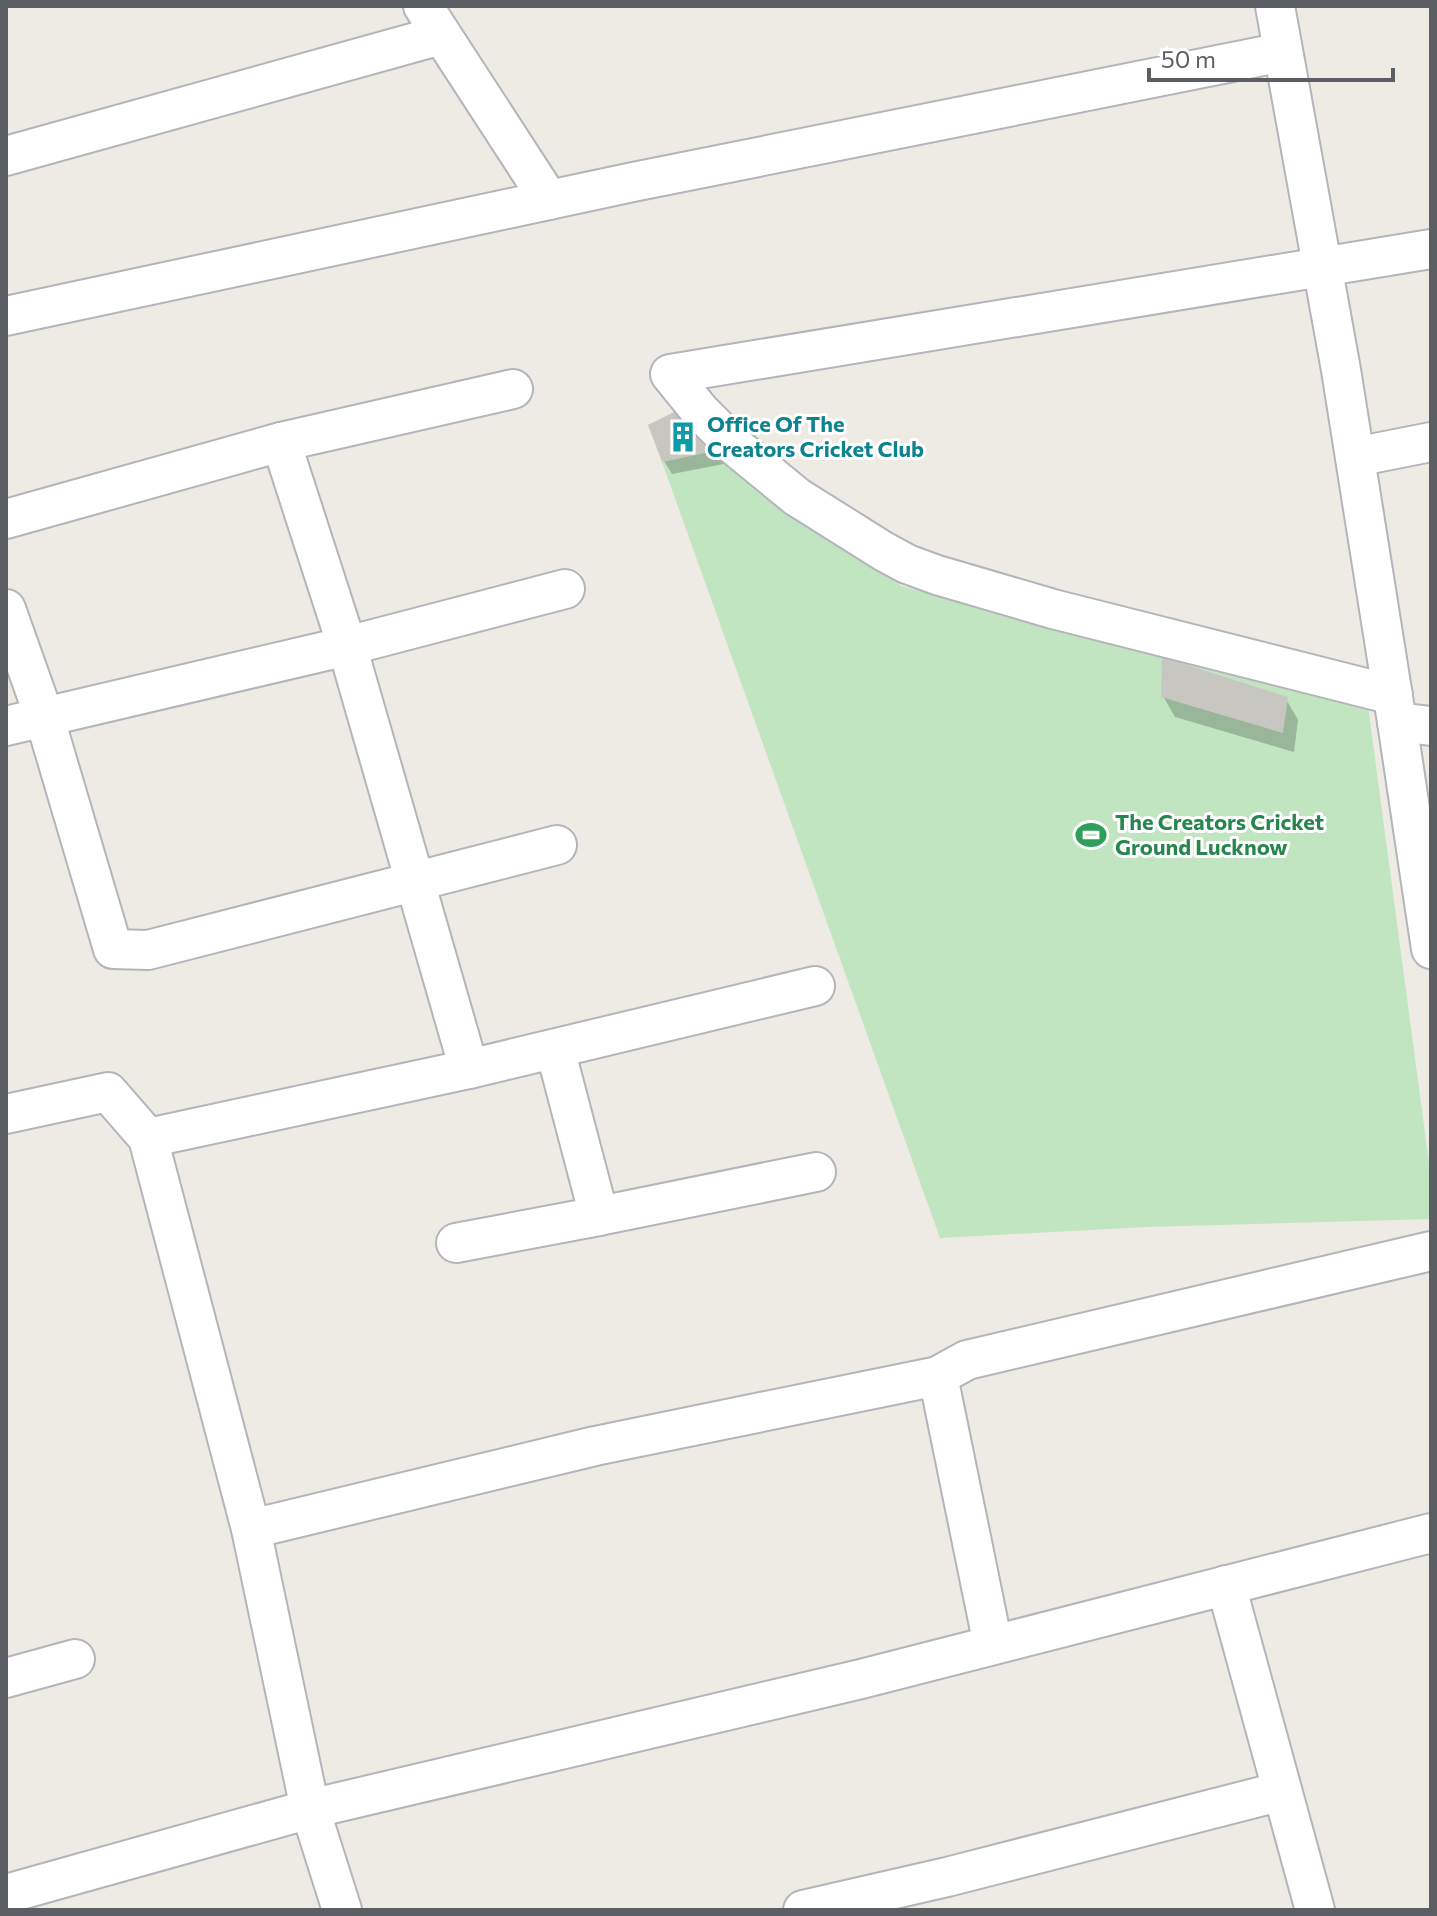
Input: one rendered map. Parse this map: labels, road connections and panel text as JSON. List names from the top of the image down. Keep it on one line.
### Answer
{"places":{"building":["Office Of The Creators Cricket Club"],"sports":["The Creators Cricket Ground Lucknow"]},"scale_bar":"50 m"}
